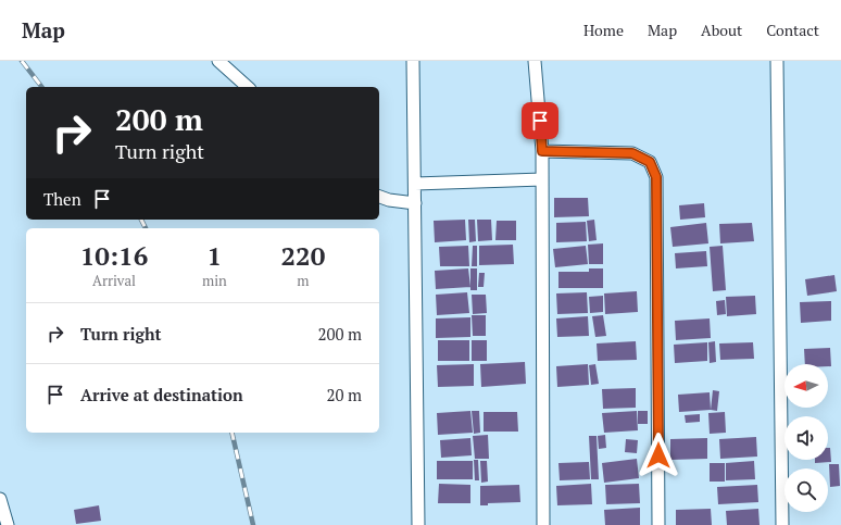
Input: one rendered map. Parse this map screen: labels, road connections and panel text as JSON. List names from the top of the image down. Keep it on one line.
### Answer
{"north":"left","page":{"header":"Map","nav":["Home","Map","About","Contact"],"turn":["200 m","Turn right"],"then":"Then","eta":["10:16","Arrival","1","min","220","m"],"list":[{"name":"Turn right","value":"200 m"},{"name":"Arrive at destination","value":"20 m"}]}}
